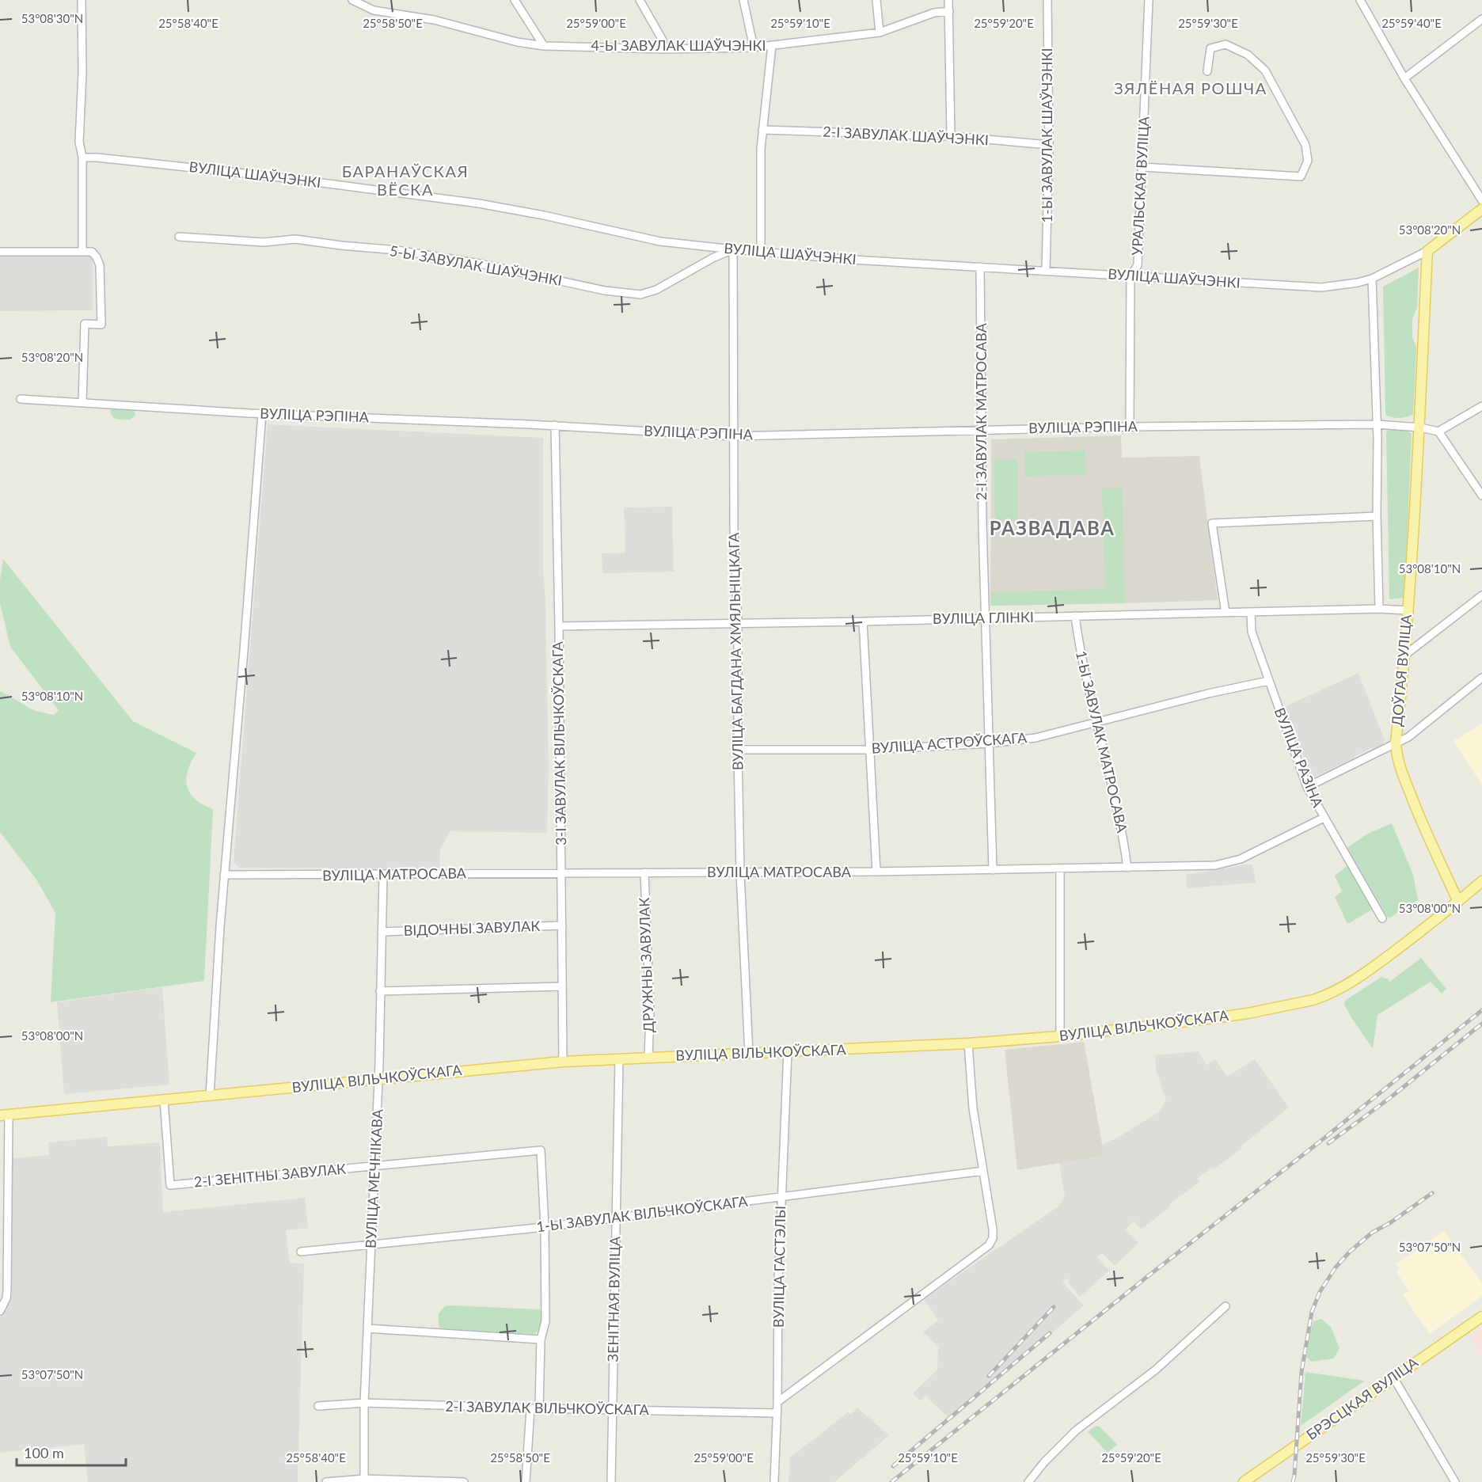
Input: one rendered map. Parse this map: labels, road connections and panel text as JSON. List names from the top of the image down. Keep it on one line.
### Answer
{"streets":{"main road":["ВУЛІЦА ШАЎЧЭНКІ","ДОЎГАЯ ВУЛІЦА","ВУЛІЦА ВІЛЬЧКОЎСКАГА","БРЭСЦКАЯ ВУЛІЦА"],"street":["4-Ы ЗАВУЛАК ШАЎЧЭНКІ","1-Ы ЗАВУЛАК ШАЎЧЭНКІ","2-І ЗАВУЛАК ШАЎЧЭНКІ","УРАЛЬСКАЯ ВУЛІЦА","5-Ы ЗАВУЛАК ШАЎЧЭНКІ","2-І ЗАВУЛАК МАТРОСАВА","ВУЛІЦА РЭПІНА","ВУЛІЦА ГЛІНКІ","ВУЛІЦА БАГДАНА ХМЯЛЬНІЦКАГА","1-Ы ЗАВУЛАК МАТРОСАВА","3-І ЗАВУЛАК ВІЛЬЧКОЎСКАГА","ВУЛІЦА АСТРОЎСКАГА","ВУЛІЦА РАЗІНА","ВУЛІЦА МАТРОСАВА","ВІДОЧНЫ ЗАВУЛАК","ДРУЖНЫ ЗАВУЛАК","2-І ЗЕНІТНЫ ЗАВУЛАК","ВУЛІЦА МЕЧНІКАВА","1-Ы ЗАВУЛАК ВІЛЬЧКОЎСКАГА","ВУЛІЦА ГАСТЭЛЫ","ЗЕНІТНАЯ ВУЛІЦА","2-І ЗАВУЛАК ВІЛЬЧКОЎСКАГА"]},"crossings":[["1-Ы ЗАВУЛАК ШАЎЧЭНКІ","2-І ЗАВУЛАК ШАЎЧЭНКІ"],["1-Ы ЗАВУЛАК ШАЎЧЭНКІ","ВУЛІЦА ШАЎЧЭНКІ"],["ВУЛІЦА ШАЎЧЭНКІ","УРАЛЬСКАЯ ВУЛІЦА"],["ВУЛІЦА ШАЎЧЭНКІ","5-Ы ЗАВУЛАК ШАЎЧЭНКІ"],["ВУЛІЦА ШАЎЧЭНКІ","2-І ЗАВУЛАК МАТРОСАВА"],["ВУЛІЦА ШАЎЧЭНКІ","ВУЛІЦА БАГДАНА ХМЯЛЬНІЦКАГА"],["ВУЛІЦА ШАЎЧЭНКІ","ДОЎГАЯ ВУЛІЦА"],["УРАЛЬСКАЯ ВУЛІЦА","ВУЛІЦА РЭПІНА"],["5-Ы ЗАВУЛАК ШАЎЧЭНКІ","ВУЛІЦА БАГДАНА ХМЯЛЬНІЦКАГА"],["2-І ЗАВУЛАК МАТРОСАВА","ВУЛІЦА РЭПІНА"],["2-І ЗАВУЛАК МАТРОСАВА","ВУЛІЦА ГЛІНКІ"],["2-І ЗАВУЛАК МАТРОСАВА","ВУЛІЦА АСТРОЎСКАГА"],["2-І ЗАВУЛАК МАТРОСАВА","ВУЛІЦА МАТРОСАВА"],["ВУЛІЦА РЭПІНА","ВУЛІЦА БАГДАНА ХМЯЛЬНІЦКАГА"],["ВУЛІЦА РЭПІНА","ДОЎГАЯ ВУЛІЦА"],["ВУЛІЦА РЭПІНА","3-І ЗАВУЛАК ВІЛЬЧКОЎСКАГА"],["ВУЛІЦА ГЛІНКІ","ВУЛІЦА БАГДАНА ХМЯЛЬНІЦКАГА"],["ВУЛІЦА ГЛІНКІ","ДОЎГАЯ ВУЛІЦА"],["ВУЛІЦА ГЛІНКІ","1-Ы ЗАВУЛАК МАТРОСАВА"],["ВУЛІЦА ГЛІНКІ","3-І ЗАВУЛАК ВІЛЬЧКОЎСКАГА"],["ВУЛІЦА ГЛІНКІ","ВУЛІЦА РАЗІНА"],["ВУЛІЦА БАГДАНА ХМЯЛЬНІЦКАГА","ВУЛІЦА АСТРОЎСКАГА"],["ВУЛІЦА БАГДАНА ХМЯЛЬНІЦКАГА","ВУЛІЦА МАТРОСАВА"],["ВУЛІЦА БАГДАНА ХМЯЛЬНІЦКАГА","ВУЛІЦА ВІЛЬЧКОЎСКАГА"],["ДОЎГАЯ ВУЛІЦА","ВУЛІЦА ВІЛЬЧКОЎСКАГА"],["1-Ы ЗАВУЛАК МАТРОСАВА","ВУЛІЦА АСТРОЎСКАГА"],["1-Ы ЗАВУЛАК МАТРОСАВА","ВУЛІЦА МАТРОСАВА"],["3-І ЗАВУЛАК ВІЛЬЧКОЎСКАГА","ВУЛІЦА МАТРОСАВА"],["3-І ЗАВУЛАК ВІЛЬЧКОЎСКАГА","ВІДОЧНЫ ЗАВУЛАК"],["3-І ЗАВУЛАК ВІЛЬЧКОЎСКАГА","ВУЛІЦА ВІЛЬЧКОЎСКАГА"],["ВУЛІЦА АСТРОЎСКАГА","ВУЛІЦА РАЗІНА"],["ВУЛІЦА РАЗІНА","ВУЛІЦА МАТРОСАВА"],["ВУЛІЦА МАТРОСАВА","ДРУЖНЫ ЗАВУЛАК"],["ВУЛІЦА МАТРОСАВА","ВУЛІЦА МЕЧНІКАВА"],["ВІДОЧНЫ ЗАВУЛАК","ВУЛІЦА МЕЧНІКАВА"],["ДРУЖНЫ ЗАВУЛАК","ВУЛІЦА ВІЛЬЧКОЎСКАГА"],["ВУЛІЦА ВІЛЬЧКОЎСКАГА","2-І ЗЕНІТНЫ ЗАВУЛАК"],["ВУЛІЦА ВІЛЬЧКОЎСКАГА","ВУЛІЦА МЕЧНІКАВА"],["ВУЛІЦА ВІЛЬЧКОЎСКАГА","ВУЛІЦА ГАСТЭЛЫ"],["ВУЛІЦА ВІЛЬЧКОЎСКАГА","ЗЕНІТНАЯ ВУЛІЦА"],["2-І ЗЕНІТНЫ ЗАВУЛАК","ВУЛІЦА МЕЧНІКАВА"],["2-І ЗЕНІТНЫ ЗАВУЛАК","1-Ы ЗАВУЛАК ВІЛЬЧКОЎСКАГА"],["ВУЛІЦА МЕЧНІКАВА","1-Ы ЗАВУЛАК ВІЛЬЧКОЎСКАГА"],["ВУЛІЦА МЕЧНІКАВА","2-І ЗАВУЛАК ВІЛЬЧКОЎСКАГА"],["1-Ы ЗАВУЛАК ВІЛЬЧКОЎСКАГА","ВУЛІЦА ГАСТЭЛЫ"],["1-Ы ЗАВУЛАК ВІЛЬЧКОЎСКАГА","ЗЕНІТНАЯ ВУЛІЦА"],["ВУЛІЦА ГАСТЭЛЫ","2-І ЗАВУЛАК ВІЛЬЧКОЎСКАГА"],["ЗЕНІТНАЯ ВУЛІЦА","2-І ЗАВУЛАК ВІЛЬЧКОЎСКАГА"]],"districts":["ЗЯЛЁНАЯ РОШЧА","БАРАНАЎСКАЯ ВЁСКА","РАЗВАДАВА"],"scale_bar":"100 m","coordinates":["53°08'30\"N","25°58'40\"E","25°58'50\"E","25°59'00\"E","25°59'10\"E","25°59'20\"E","25°59'30\"E","25°59'40\"E","53°08'20\"N","53°08'10\"N","53°08'00\"N","53°07'50\"N"]}
